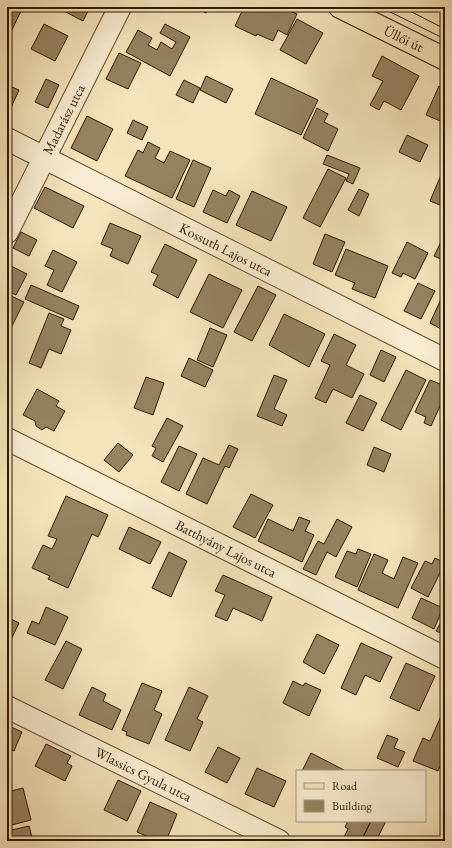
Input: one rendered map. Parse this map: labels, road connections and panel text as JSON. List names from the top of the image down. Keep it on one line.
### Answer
{"streets":{"main road":["Üllői út"],"street":["Madarász utca","Kossuth Lajos utca","Batthyány Lajos utca","Wlassics Gyula utca"]},"crossings":[["Madarász utca","Kossuth Lajos utca"]],"legend":["Road","Building"]}
